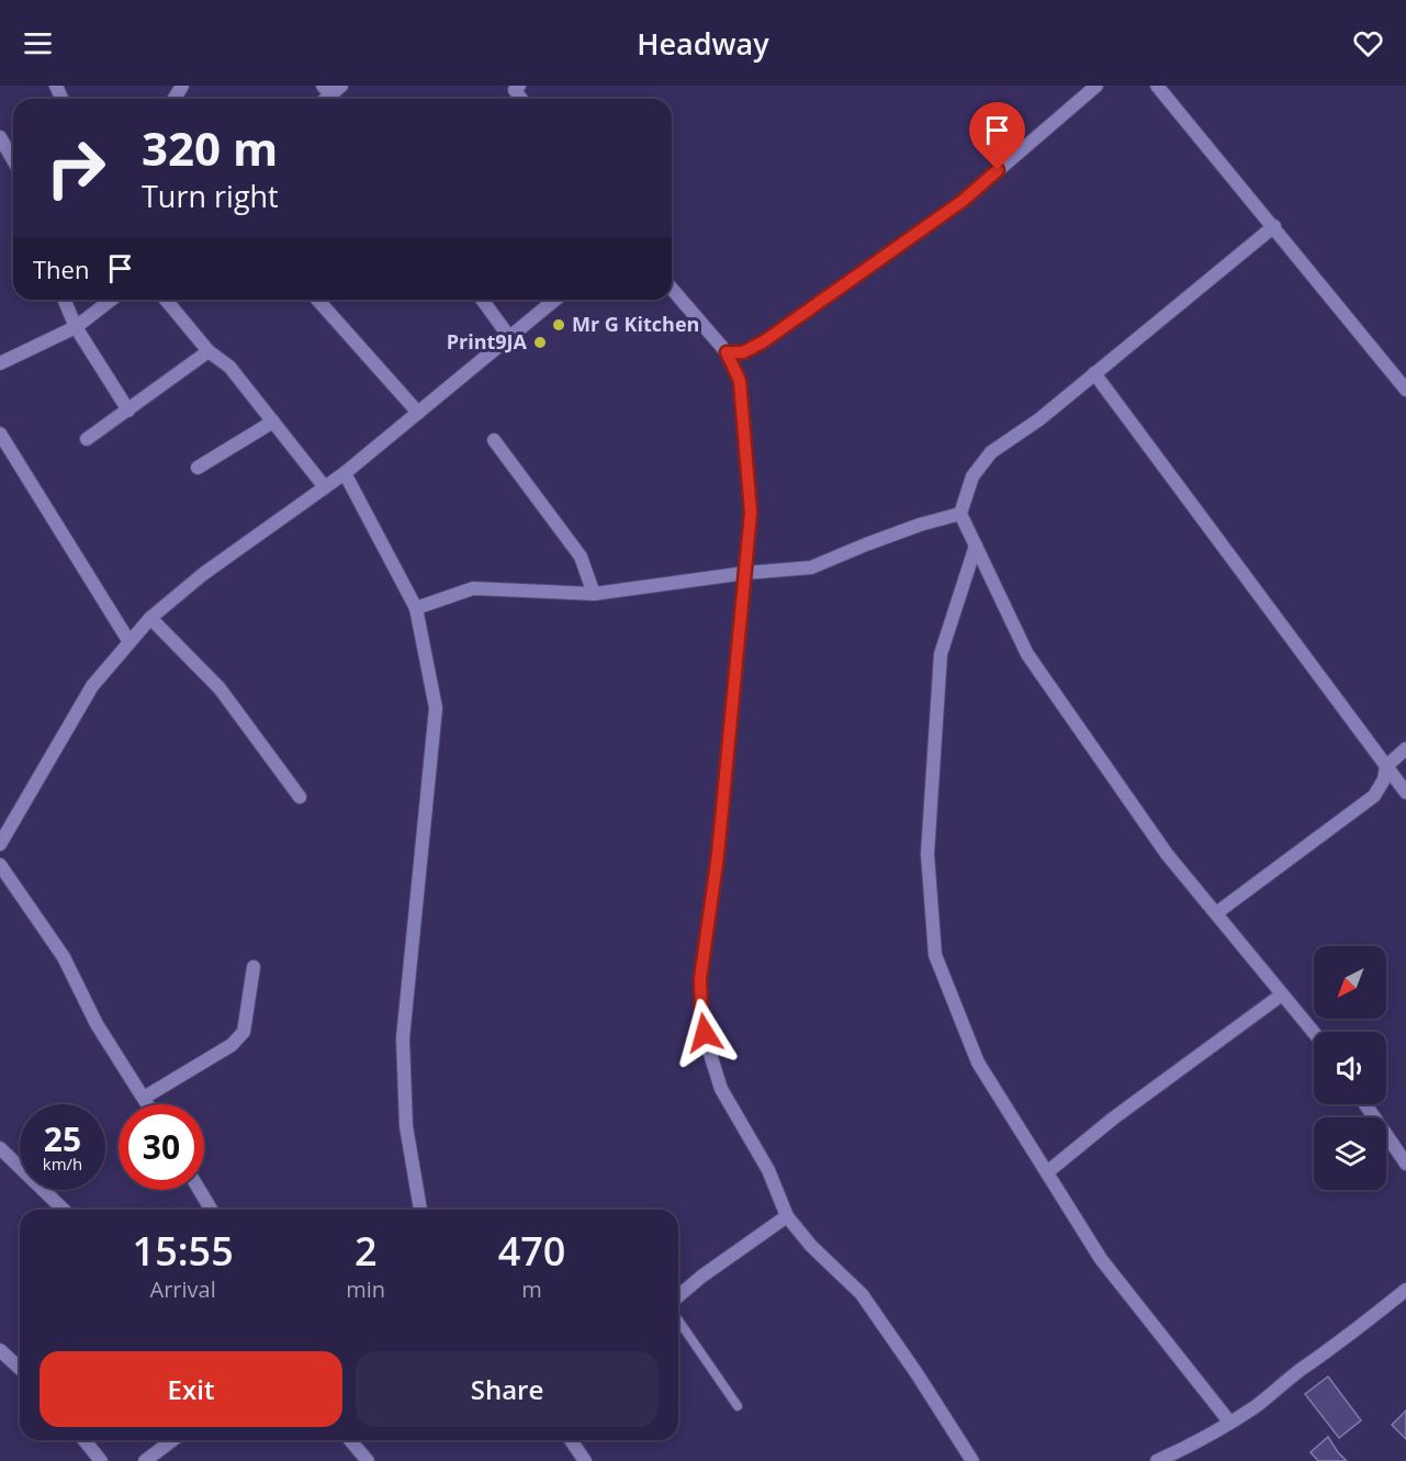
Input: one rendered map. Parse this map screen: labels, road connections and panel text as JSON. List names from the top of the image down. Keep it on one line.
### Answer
{"places":["Mr G Kitchen","Print9JA"],"north":"bottom left","page":{"header":"Headway","turn":["320 m","Turn right"],"then":"Then","speed":"25 km/h","limit":"30","eta":["15:55","Arrival","2","min","470","m"],"buttons":["Exit","Share"]}}
